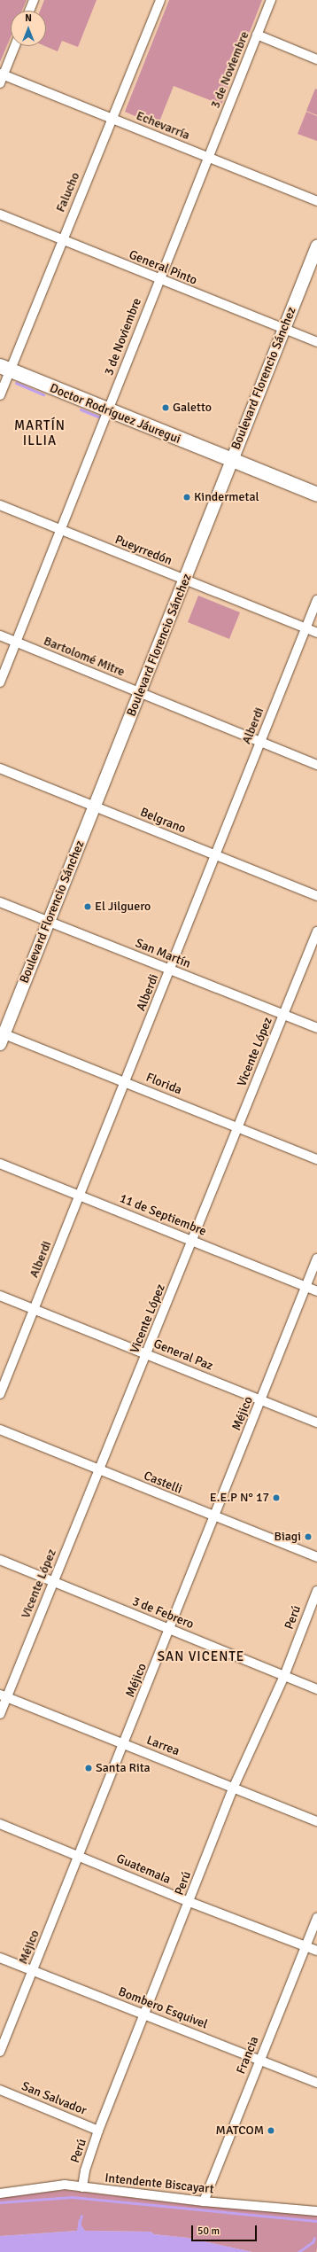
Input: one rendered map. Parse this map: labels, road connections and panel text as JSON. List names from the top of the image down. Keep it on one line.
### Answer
{"streets":{"main road":["Boulevard Florencio Sánchez","Doctor Rodríguez Jáuregui"],"street":["3 de Noviembre","Echevarría","Falucho","General Pinto","Pueyrredón","Bartolomé Mitre","Alberdi","Belgrano","San Martín","Vicente López","Florida","11 de Septiembre","General Paz","Méjico","Castelli","3 de Febrero","Perú","Larrea","Guatemala","Bombero Esquivel","Francia","San Salvador","Intendente Biscayart"]},"crossings":[["3 de Noviembre","Echevarría"],["3 de Noviembre","General Pinto"],["3 de Noviembre","Doctor Rodríguez Jáuregui"],["3 de Noviembre","Pueyrredón"],["3 de Noviembre","Bartolomé Mitre"],["Echevarría","Falucho"],["Falucho","General Pinto"],["Falucho","Doctor Rodríguez Jáuregui"],["General Pinto","Boulevard Florencio Sánchez"],["Boulevard Florencio Sánchez","Doctor Rodríguez Jáuregui"],["Boulevard Florencio Sánchez","Pueyrredón"],["Boulevard Florencio Sánchez","Bartolomé Mitre"],["Boulevard Florencio Sánchez","Belgrano"],["Boulevard Florencio Sánchez","San Martín"],["Boulevard Florencio Sánchez","Florida"],["Pueyrredón","Alberdi"],["Bartolomé Mitre","Alberdi"],["Alberdi","Belgrano"],["Alberdi","San Martín"],["Alberdi","Florida"],["Alberdi","11 de Septiembre"],["Alberdi","General Paz"],["San Martín","Vicente López"],["Vicente López","Florida"],["Vicente López","11 de Septiembre"],["Vicente López","General Paz"],["Vicente López","Castelli"],["Vicente López","3 de Febrero"],["Vicente López","Larrea"],["11 de Septiembre","Méjico"],["General Paz","Méjico"],["Méjico","Castelli"],["Méjico","3 de Febrero"],["Méjico","Larrea"],["Méjico","Guatemala"],["Méjico","Bombero Esquivel"],["3 de Febrero","Perú"],["Perú","Larrea"],["Perú","Guatemala"],["Perú","Bombero Esquivel"],["Perú","San Salvador"],["Perú","Intendente Biscayart"],["Guatemala","Francia"],["Bombero Esquivel","Francia"],["Francia","Intendente Biscayart"]],"districts":["MARTÍN ILLIA","SAN VICENTE"],"places":["Galetto","Kindermetal","El Jilguero","E.E.P N° 17","Biagi","Santa Rita","MATCOM"],"scale_bar":"50 m","north":"top"}
